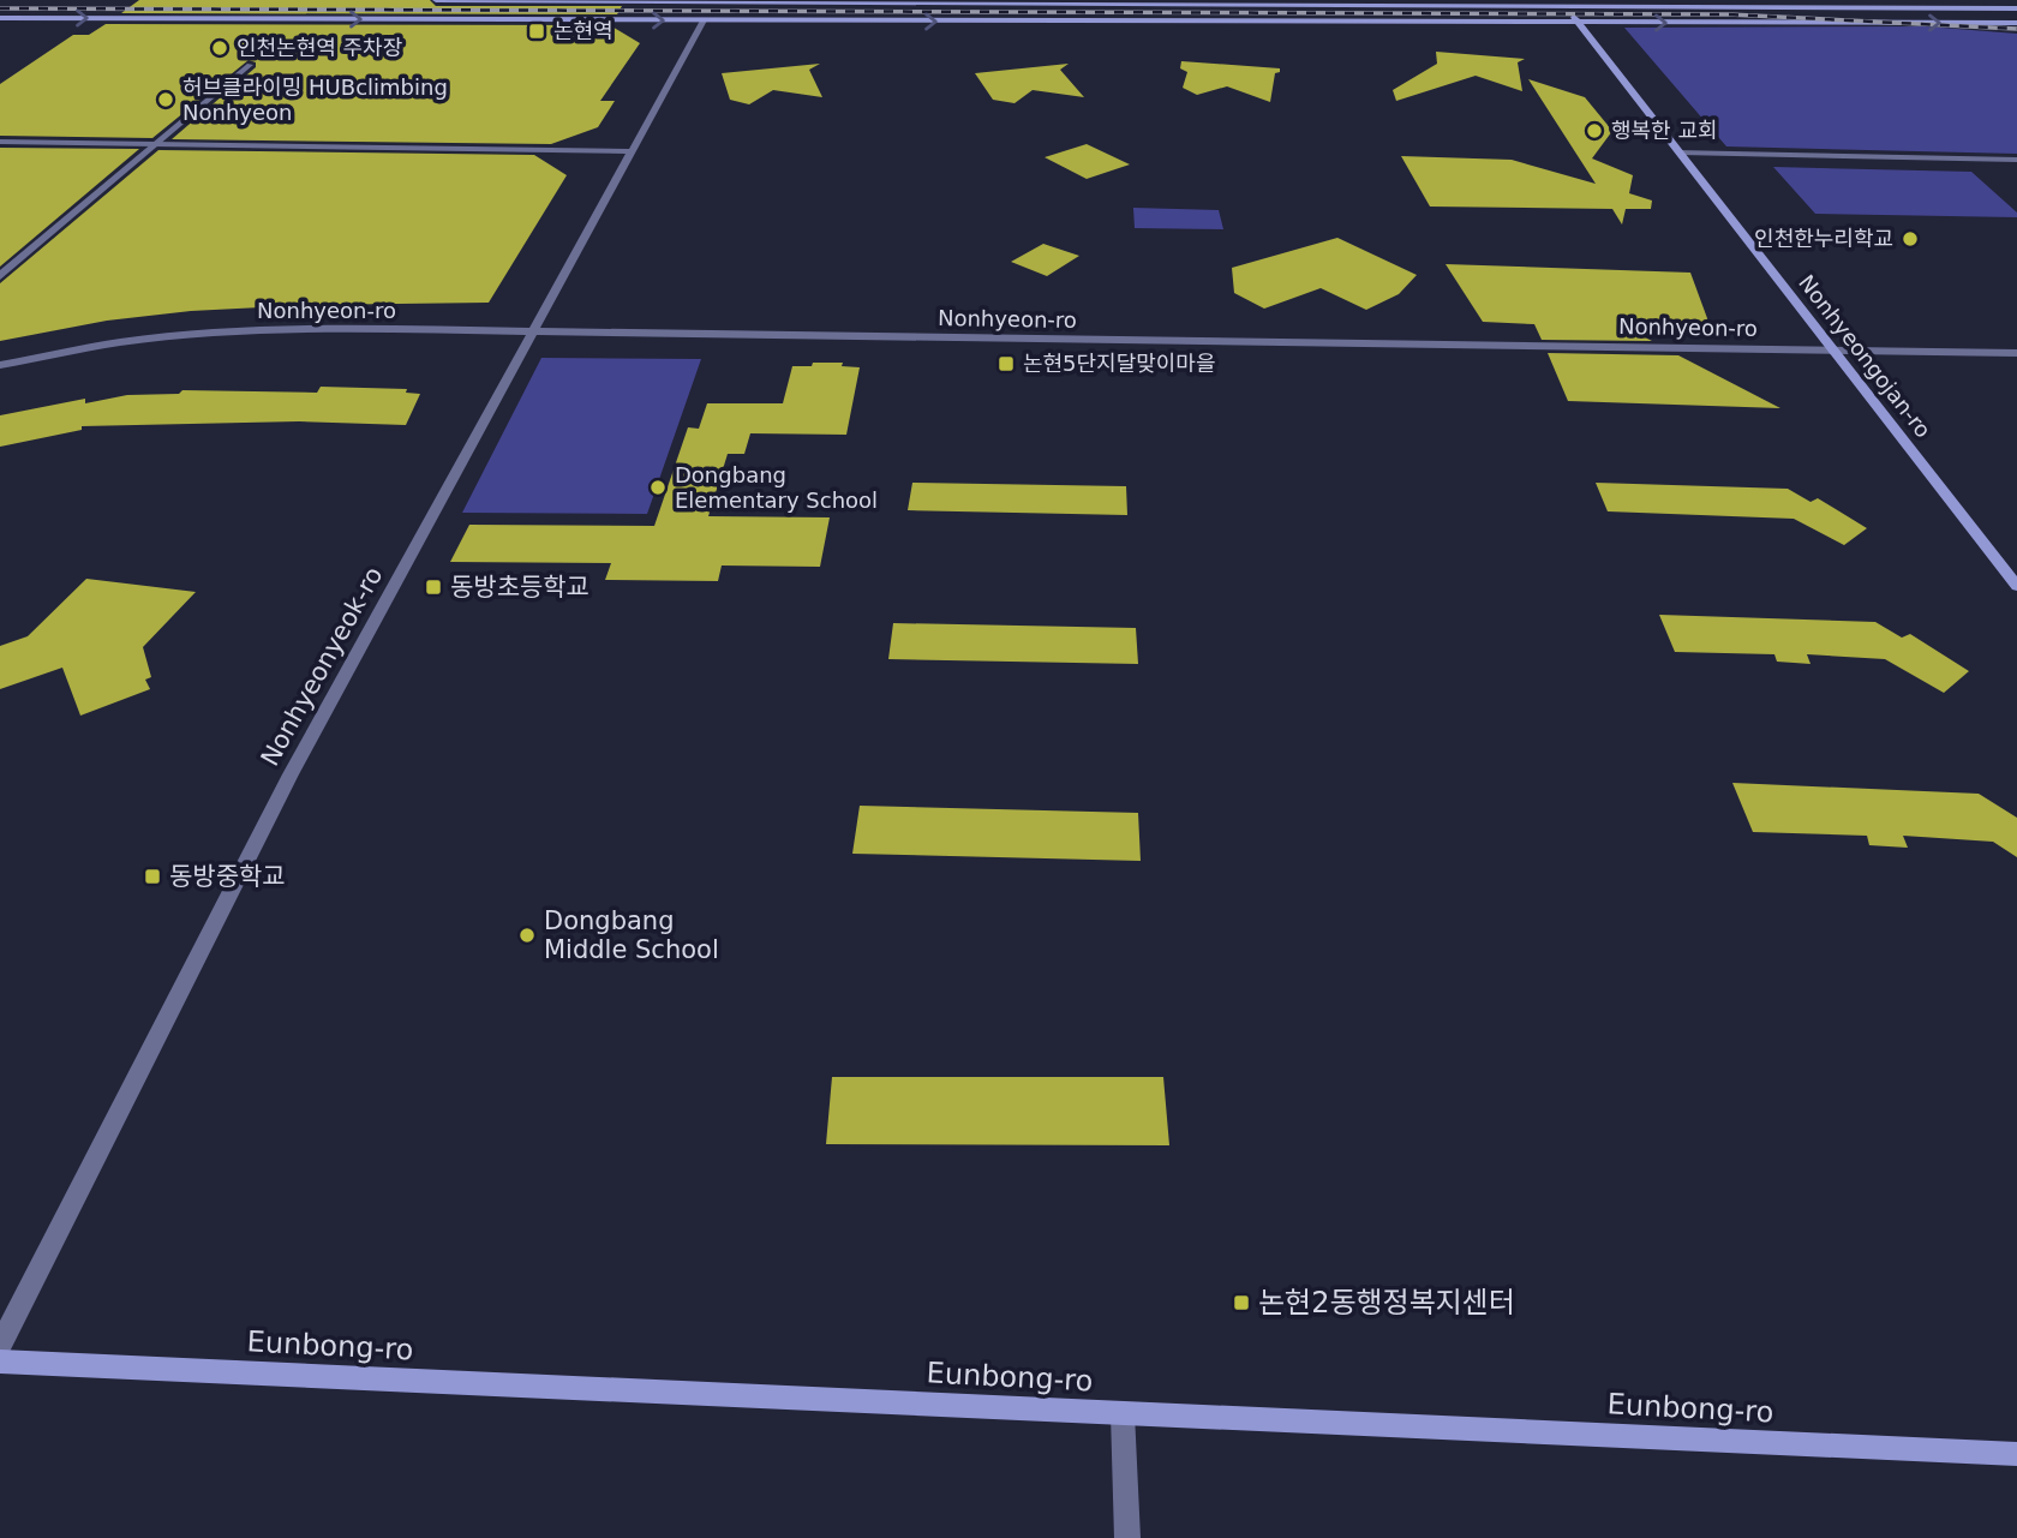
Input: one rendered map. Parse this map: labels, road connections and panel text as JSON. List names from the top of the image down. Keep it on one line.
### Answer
{"streets":{"main road":["Nonhyeongojan-ro","Eunbong-ro"],"street":["Nonhyeon-ro","Nonhyeonyeok-ro"]},"crossings":[["Nonhyeon-ro","Nonhyeongojan-ro"],["Nonhyeon-ro","Nonhyeonyeok-ro"]],"places":{"transit":["논현역","논현5단지달맞이마을","동방초등학교","동방중학교","논현2동행정복지센터"],"other":["인천논현역 주차장","허브클라이밍 HUBclimbing Nonhyeon","행복한 교회","인천한누리학교","Dongbang Elementary School","Dongbang Middle School"]}}
